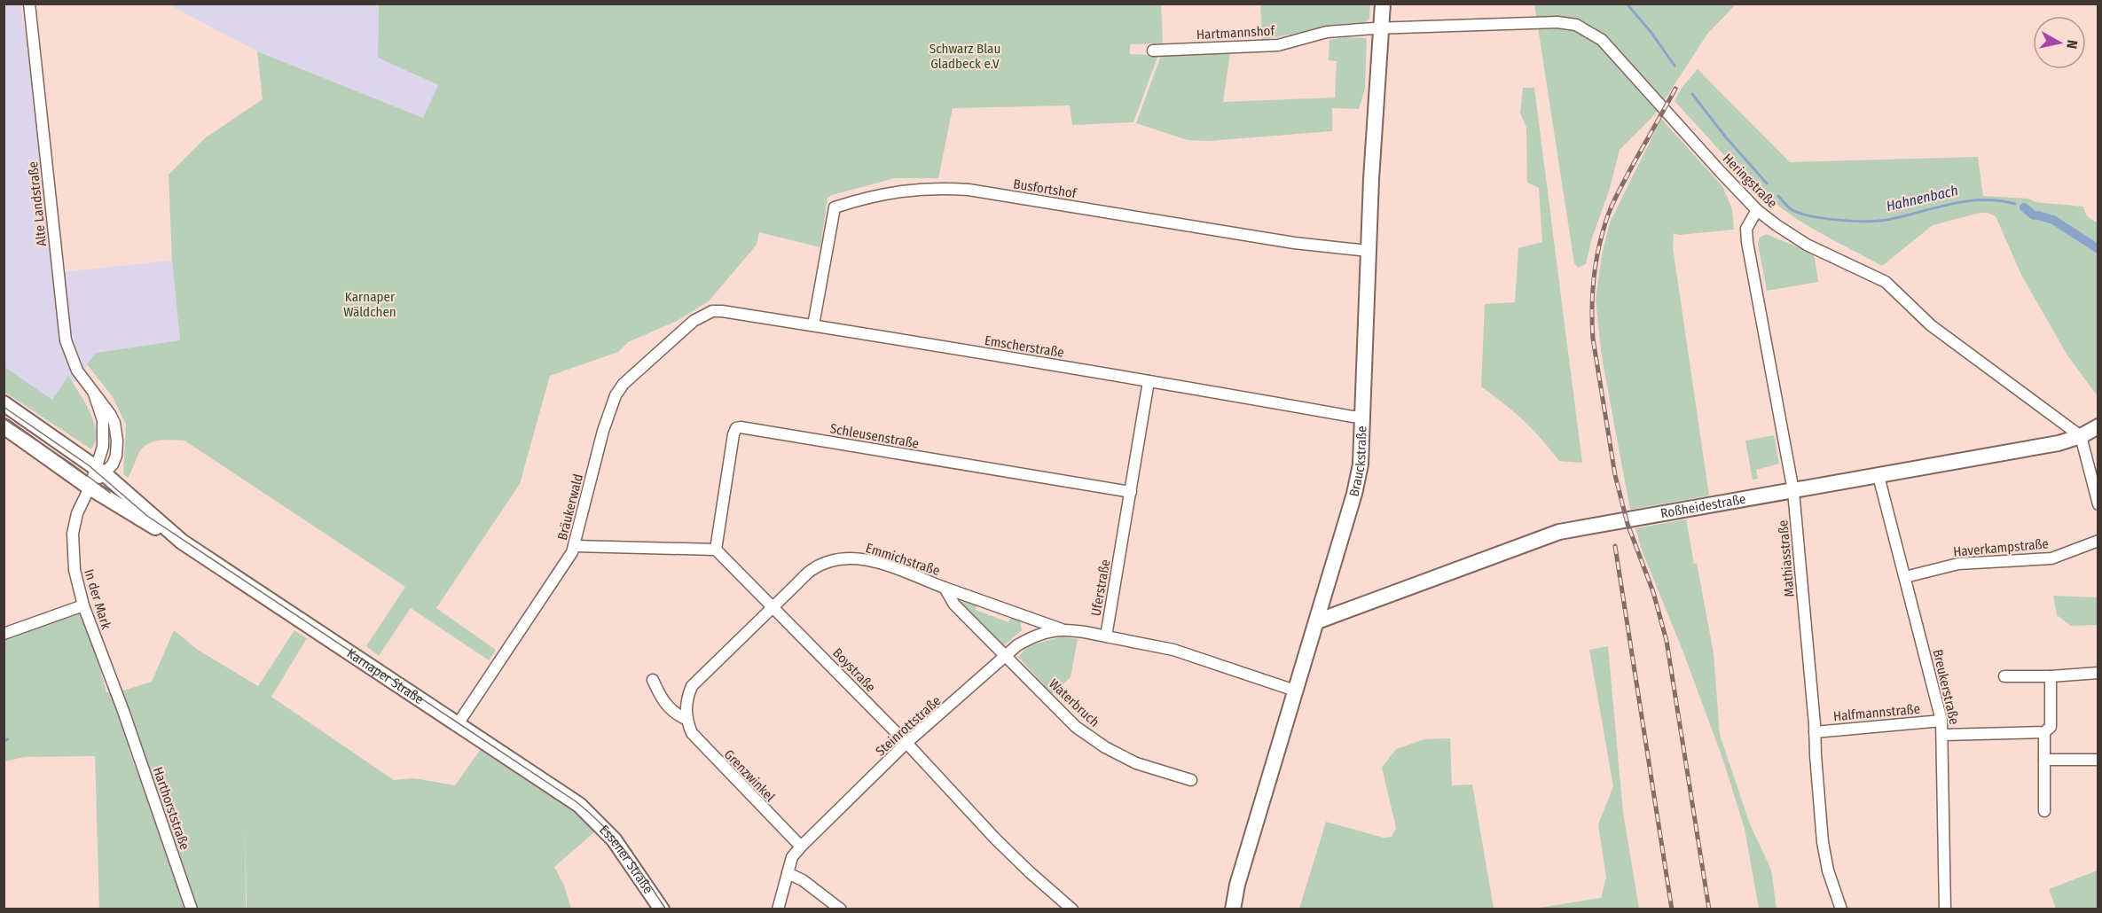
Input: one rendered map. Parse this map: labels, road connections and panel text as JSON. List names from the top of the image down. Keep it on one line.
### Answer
{"streets":{"main road":["Brauckstraße","Roßheidestraße","Karnaper Straße","Essener Straße"],"street":["Hartmannshof","Heringstraße","Busfortshof","Alte Landstraße","Emscherstraße","Schleusenstraße","Bräukerwald","Haverkampstraße","Mathiasstraße","Emmichstraße","Uferstraße","In der Mark","Boystraße","Breukerstraße","Waterbruch","Halfmannstraße","Steinrottstraße","Grenzwinkel","Harthorststraße"]},"crossings":[["Hartmannshof","Heringstraße"],["Hartmannshof","Brauckstraße"],["Heringstraße","Brauckstraße"],["Heringstraße","Roßheidestraße"],["Heringstraße","Mathiasstraße"],["Busfortshof","Emscherstraße"],["Busfortshof","Brauckstraße"],["Alte Landstraße","In der Mark"],["Alte Landstraße","Karnaper Straße"],["Emscherstraße","Brauckstraße"],["Emscherstraße","Bräukerwald"],["Emscherstraße","Uferstraße"],["Schleusenstraße","Uferstraße"],["Schleusenstraße","Boystraße"],["Brauckstraße","Roßheidestraße"],["Brauckstraße","Uferstraße"],["Bräukerwald","Karnaper Straße"],["Roßheidestraße","Mathiasstraße"],["Roßheidestraße","Breukerstraße"],["Haverkampstraße","Breukerstraße"],["Mathiasstraße","Halfmannstraße"],["Emmichstraße","Boystraße"],["Emmichstraße","Waterbruch"],["Emmichstraße","Steinrottstraße"],["Uferstraße","Steinrottstraße"],["In der Mark","Karnaper Straße"],["In der Mark","Harthorststraße"],["Boystraße","Steinrottstraße"],["Karnaper Straße","Essener Straße"],["Breukerstraße","Halfmannstraße"],["Waterbruch","Steinrottstraße"],["Steinrottstraße","Grenzwinkel"]],"water":["Hahnenbach"],"parks":["Schwarz Blau Gladbeck e.V","Karnaper Wäldchen"],"north":"right"}
